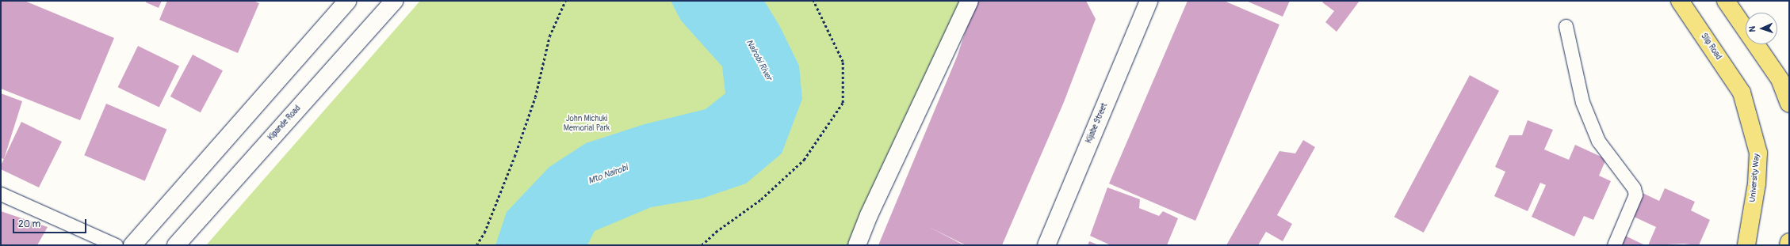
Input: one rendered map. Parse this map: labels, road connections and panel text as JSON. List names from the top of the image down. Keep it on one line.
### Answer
{"streets":{"highway":["Slip Road","University Way"],"main road":["Kipande Road","Kijabe Street"]},"crossings":[["Slip Road","University Way"]],"water":["Nairobi River","Mto Nairobi"],"parks":["John Michuki Memorial Park"],"scale_bar":"20 m","north":"left"}
